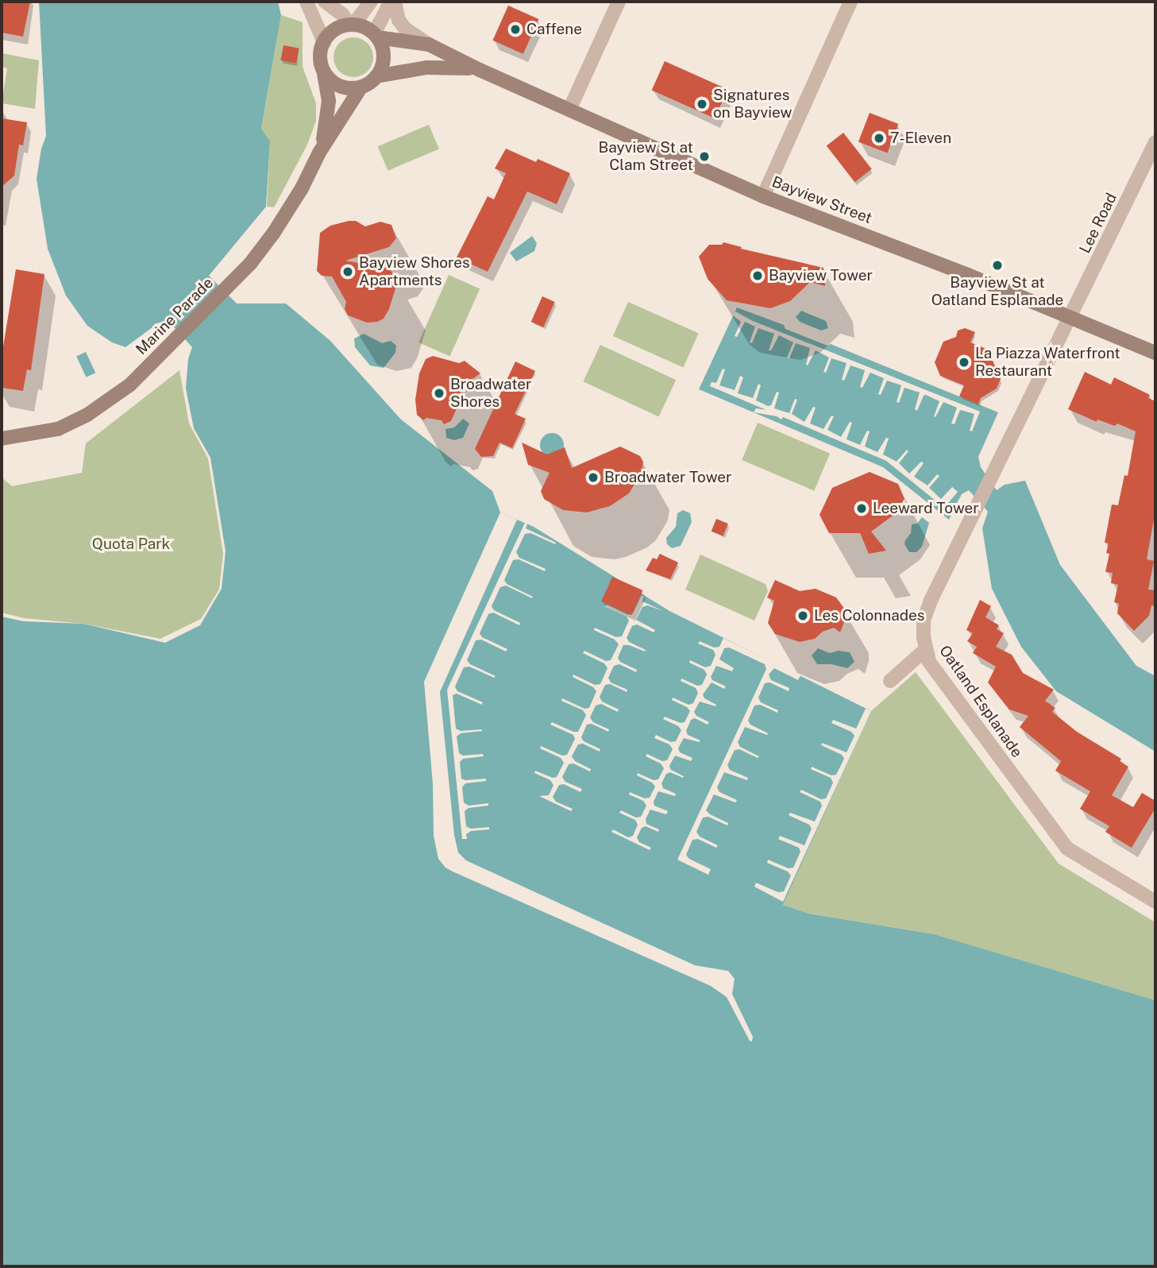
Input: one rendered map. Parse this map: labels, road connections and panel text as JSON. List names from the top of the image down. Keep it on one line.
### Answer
{"streets":{"main road":["Bayview Street","Marine Parade"],"street":["Lee Road","Oatland Esplanade"]},"crossings":[["Bayview Street","Lee Road"],["Bayview Street","Marine Parade"],["Bayview Street","Oatland Esplanade"],["Lee Road","Oatland Esplanade"]],"parks":["Quota Park"],"places":["Caffene","Signatures on Bayview","7-Eleven","Bayview St at Clam Street","Bayview St at Oatland Esplanade","Bayview Shores Apartments","Bayview Tower","La Piazza Waterfront Restaurant","Broadwater Shores","Broadwater Tower","Leeward Tower","Les Colonnades"]}
